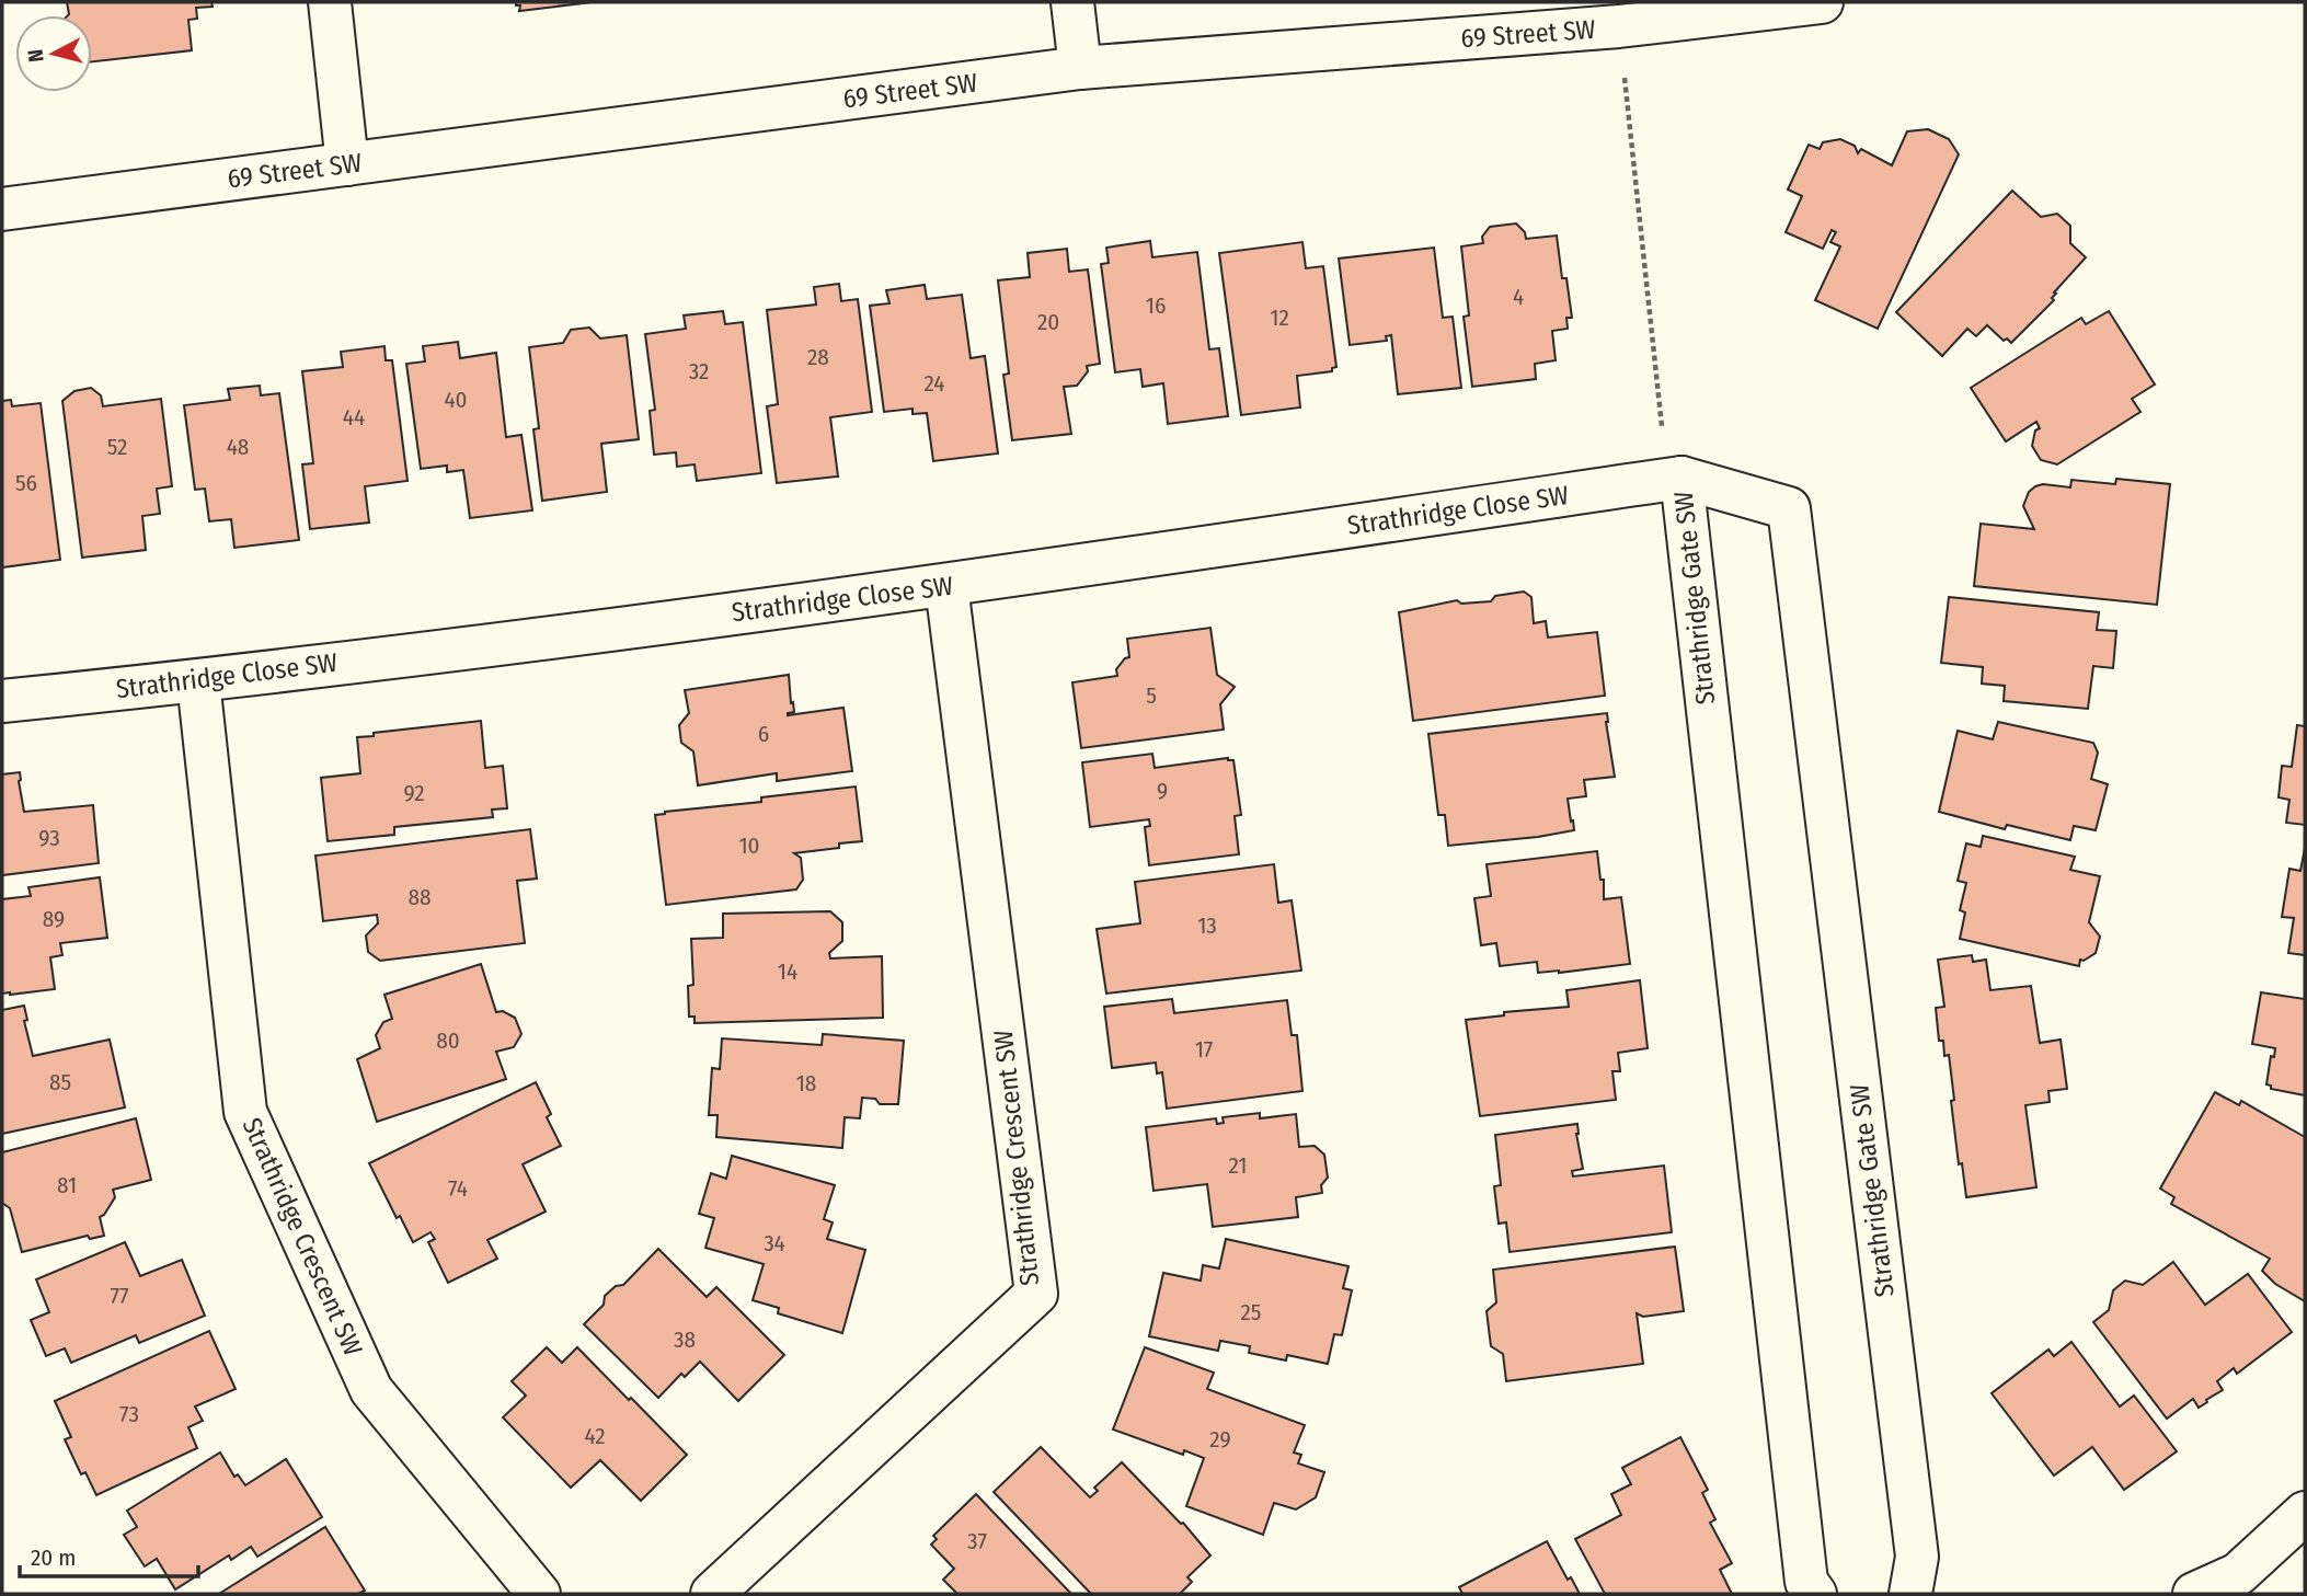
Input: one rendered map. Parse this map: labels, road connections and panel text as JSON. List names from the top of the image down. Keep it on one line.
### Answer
{"streets":{"street":["69 Street SW","Strathridge Close SW","Strathridge Gate SW","Strathridge Crescent SW"]},"crossings":[["Strathridge Close SW","Strathridge Gate SW"],["Strathridge Close SW","Strathridge Crescent SW"]],"house_numbers":["4","16","12","20","28","32","24","40","44","52","48","56","5","6","9","92","93","10","88","89","13","14","80","17","85","18","21","81","74","34","77","25","38","73","42","29","37"],"scale_bar":"20 m","north":"left"}
